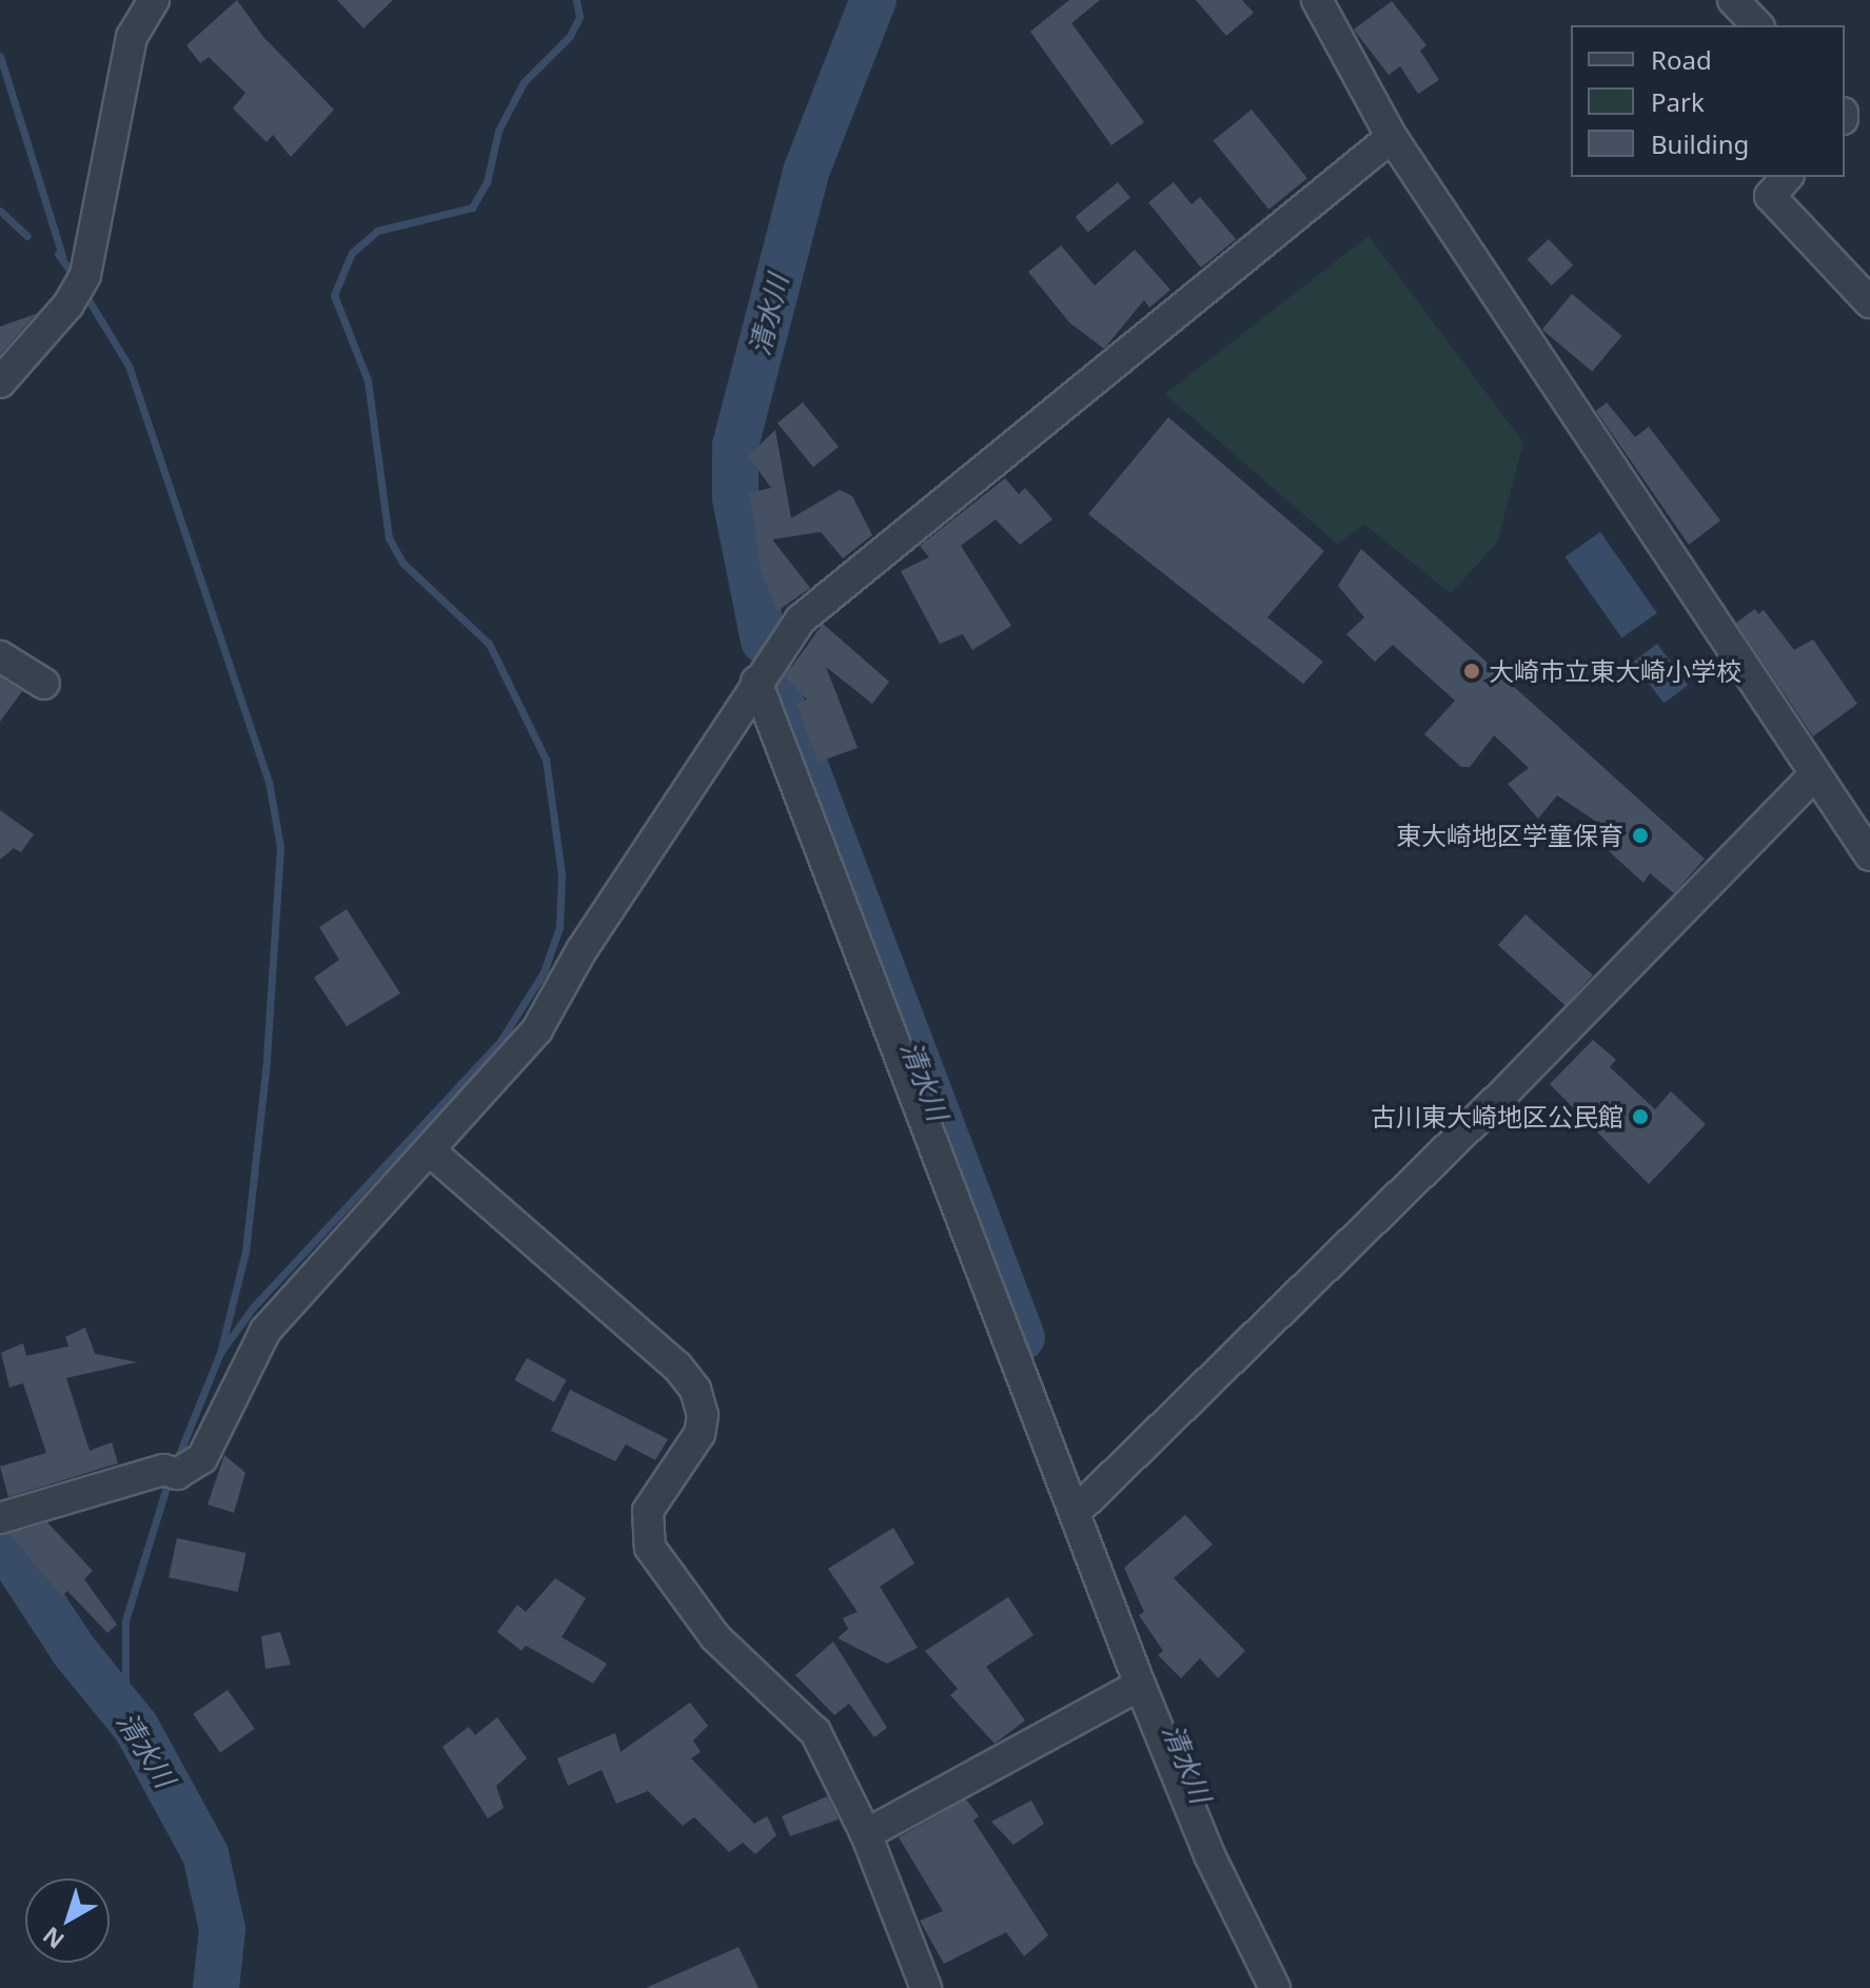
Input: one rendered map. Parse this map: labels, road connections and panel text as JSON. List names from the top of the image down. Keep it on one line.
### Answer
{"water":["清水川"],"places":["大崎市立東大崎小学校","東大崎地区学童保育","古川東大崎地区公民館"],"legend":["Road","Park","Building"],"north":"bottom left"}
